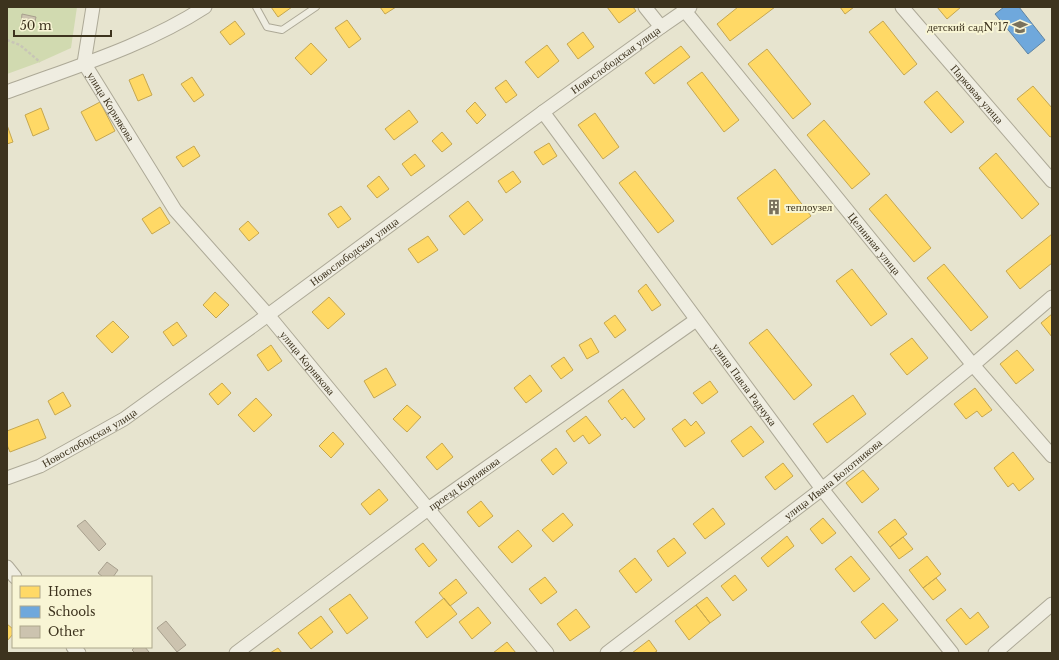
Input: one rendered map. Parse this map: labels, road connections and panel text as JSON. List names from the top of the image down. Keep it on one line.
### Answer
{"streets":{"street":["Новослободская улица","Парковая улица","улица Корнякова","Целинная улица","улица Павла Радчука","улица Ивана Болотникова","проезд Корнякова"]},"crossings":[["Новослободская улица","улица Корнякова"],["Новослободская улица","Целинная улица"],["Новослободская улица","улица Павла Радчука"],["улица Корнякова","проезд Корнякова"],["Целинная улица","улица Ивана Болотникова"],["улица Павла Радчука","улица Ивана Болотникова"],["улица Павла Радчука","проезд Корнякова"]],"places":{"school or university":["детский сад№17"],"building":["теплоузел"]},"legend":["Homes","Schools","Other"],"scale_bar":"50 m"}
